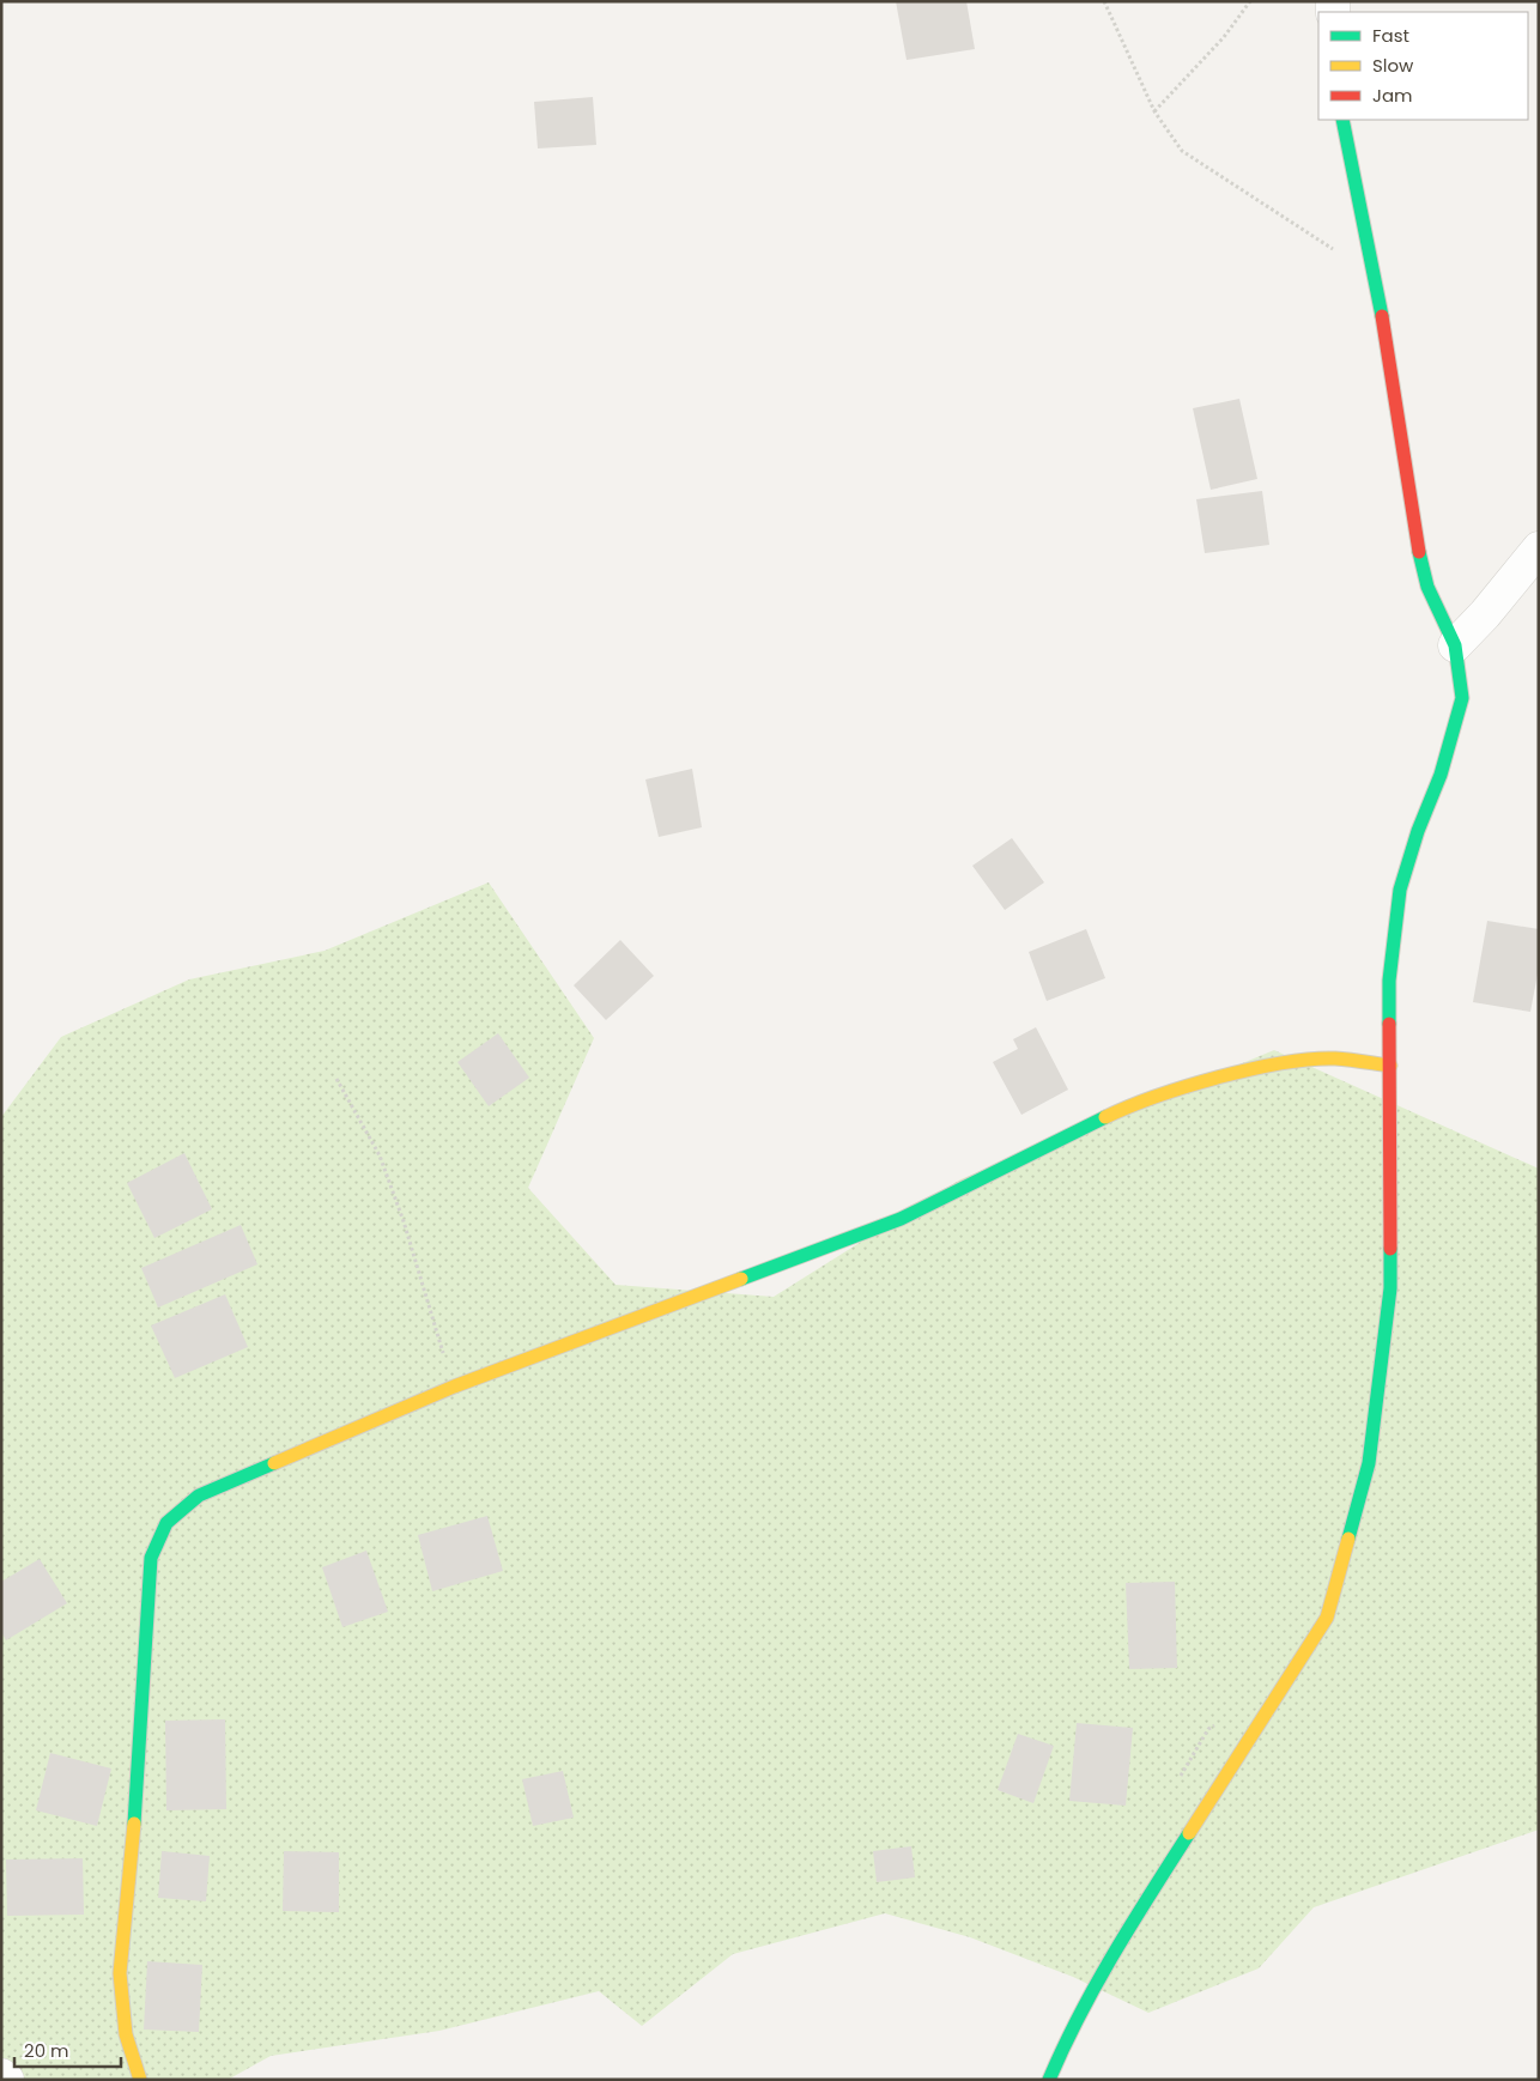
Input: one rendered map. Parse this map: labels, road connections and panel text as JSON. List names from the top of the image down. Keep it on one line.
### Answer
{"legend":["Fast","Slow","Jam"],"scale_bar":"20 m"}
